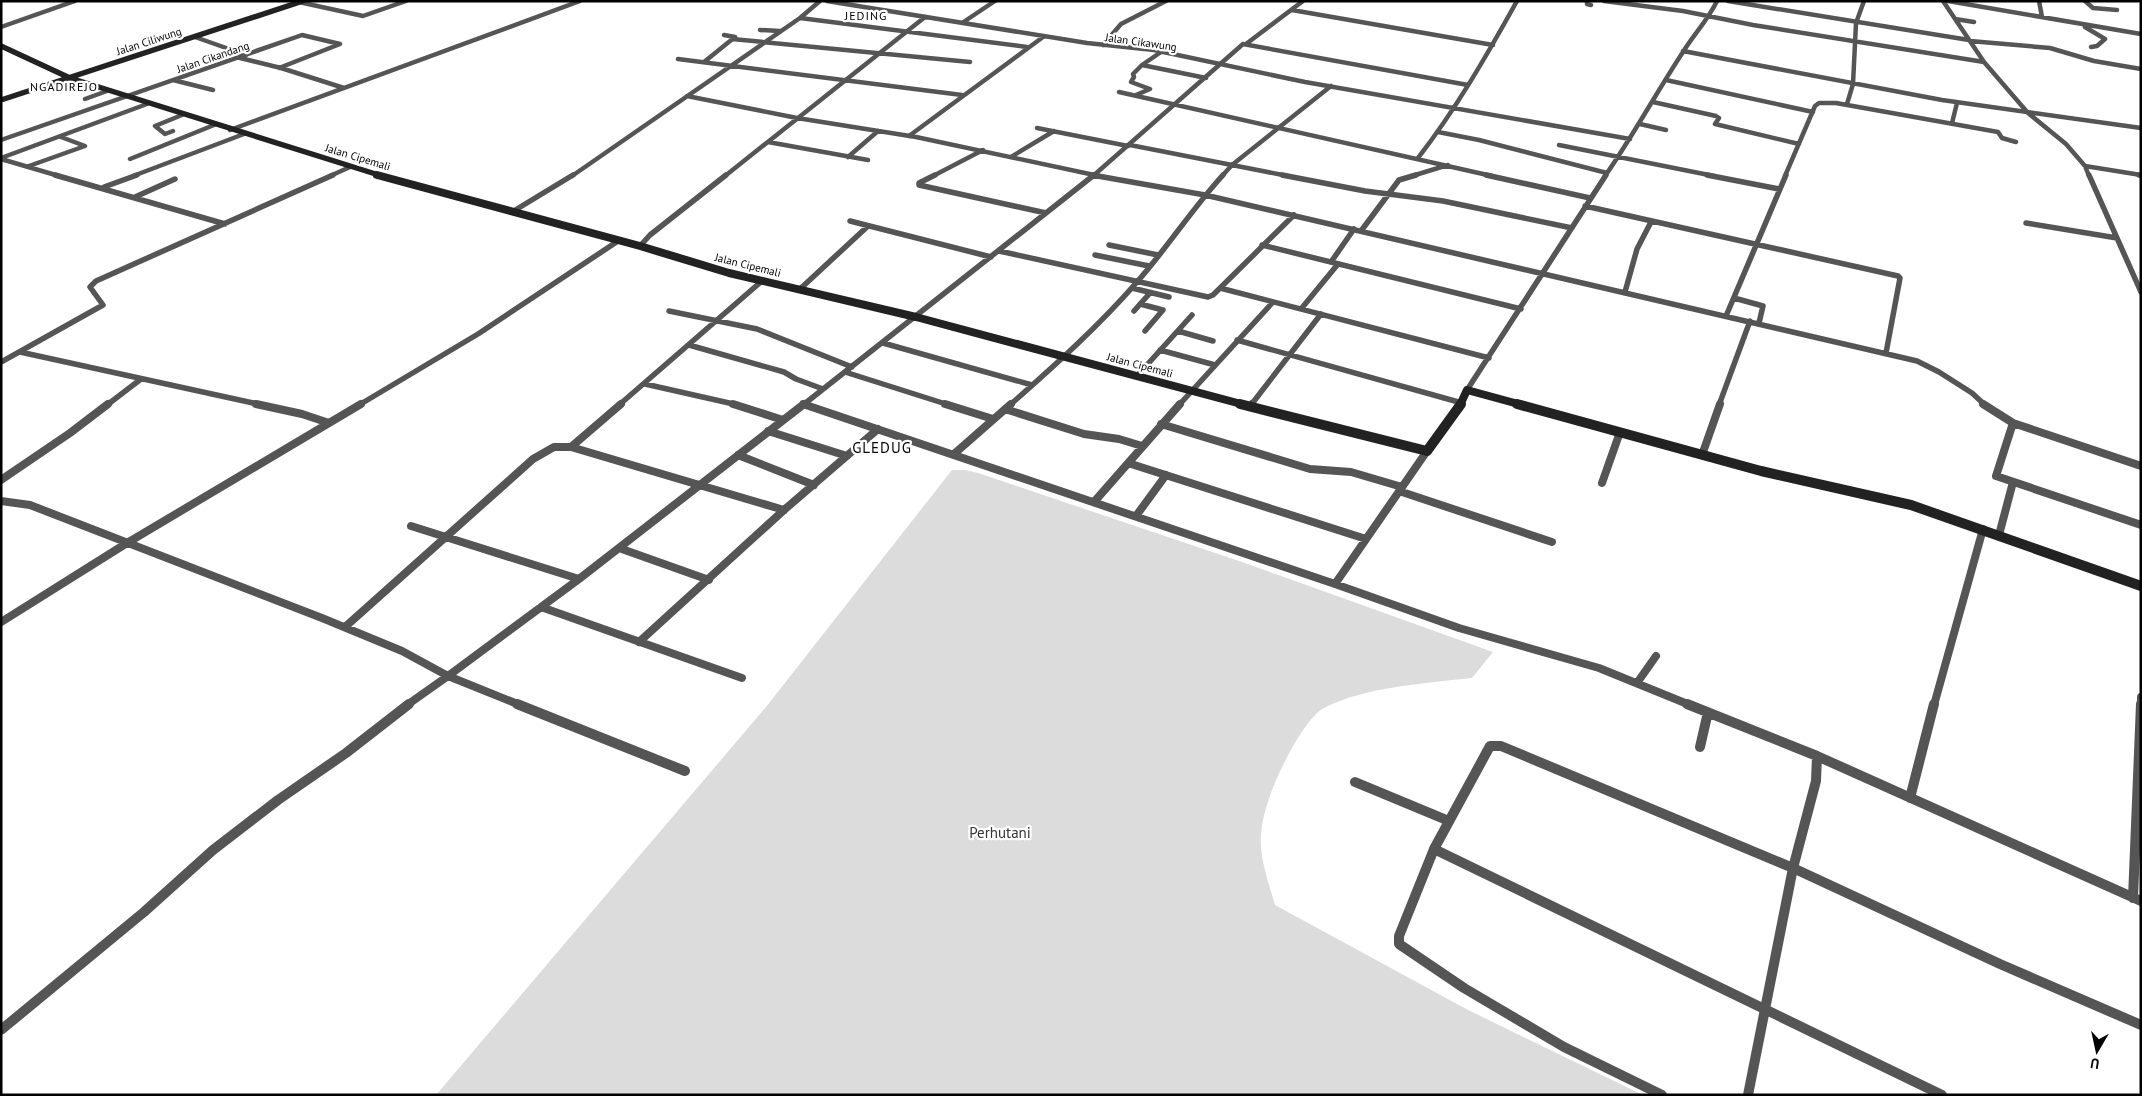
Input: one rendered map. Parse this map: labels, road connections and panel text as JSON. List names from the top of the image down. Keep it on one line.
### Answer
{"streets":{"main road":["Jalan Ciliwung","Jalan Cipemali"],"street":["Jalan Cikawung","Jalan Cikandang"]},"crossings":[["Jalan Ciliwung","Jalan Cipemali"],["Jalan Cikandang","Jalan Cipemali"]],"districts":["JEDING","NGADIREJO","GLEDUG"],"parks":["Perhutani"],"north":"bottom"}
